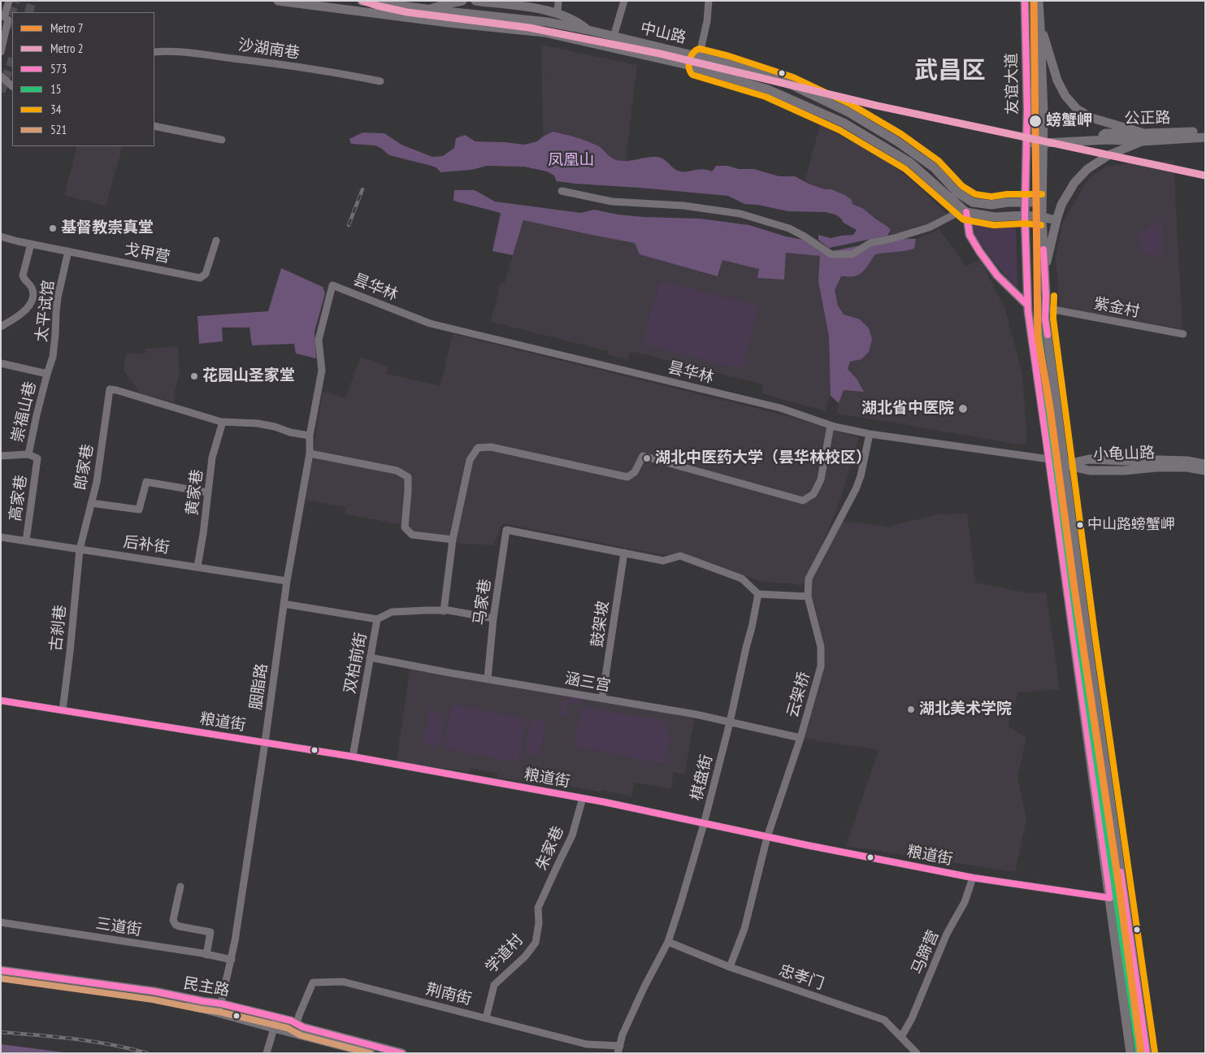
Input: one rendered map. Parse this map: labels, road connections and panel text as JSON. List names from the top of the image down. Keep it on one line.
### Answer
{"streets":{"main road":["中山路","友谊大道","公正路","小龟山路","民主路"],"street":["沙湖南巷","戈甲营","昙华林","紫金村","太平试馆","崇福山巷","郎家巷","黄家巷","高家巷","后补街","马家巷","鼓架坡","古刹巷","双柏前街","涵三宫","胭脂路","云架桥","粮道街","棋盘街","朱家巷","三道街","马蹄营","学道村","忠孝门","荆南街"]},"crossings":[["中山路","友谊大道"],["友谊大道","公正路"],["友谊大道","紫金村"],["戈甲营","太平试馆"],["昙华林","胭脂路"],["昙华林","云架桥"],["太平试馆","崇福山巷"],["崇福山巷","高家巷"],["郎家巷","黄家巷"],["郎家巷","后补街"],["郎家巷","古刹巷"],["黄家巷","后补街"],["高家巷","后补街"],["后补街","古刹巷"],["后补街","胭脂路"],["马家巷","鼓架坡"],["马家巷","涵三宫"],["鼓架坡","涵三宫"],["古刹巷","粮道街"],["双柏前街","涵三宫"],["双柏前街","胭脂路"],["双柏前街","粮道街"],["涵三宫","云架桥"],["涵三宫","棋盘街"],["胭脂路","粮道街"],["胭脂路","三道街"],["胭脂路","民主路"],["云架桥","粮道街"],["云架桥","忠孝门"],["粮道街","棋盘街"],["粮道街","朱家巷"],["粮道街","马蹄营"],["棋盘街","忠孝门"],["棋盘街","荆南街"],["朱家巷","学道村"],["马蹄营","忠孝门"],["学道村","荆南街"],["民主路","荆南街"]],"districts":["武昌区"],"parks":["凤凰山"],"places":["螃蟹岬","基督教崇真堂","花园山圣家堂","湖北省中医院","湖北中医药大学（昙华林校区）","中山路螃蟹岬","湖北美术学院"],"lines":["metro line 7","metro line 2","transit line 573","transit line 34","transit line 15","transit line 521"],"legend":["Metro 7","Metro 2","573","15","34","521"]}
